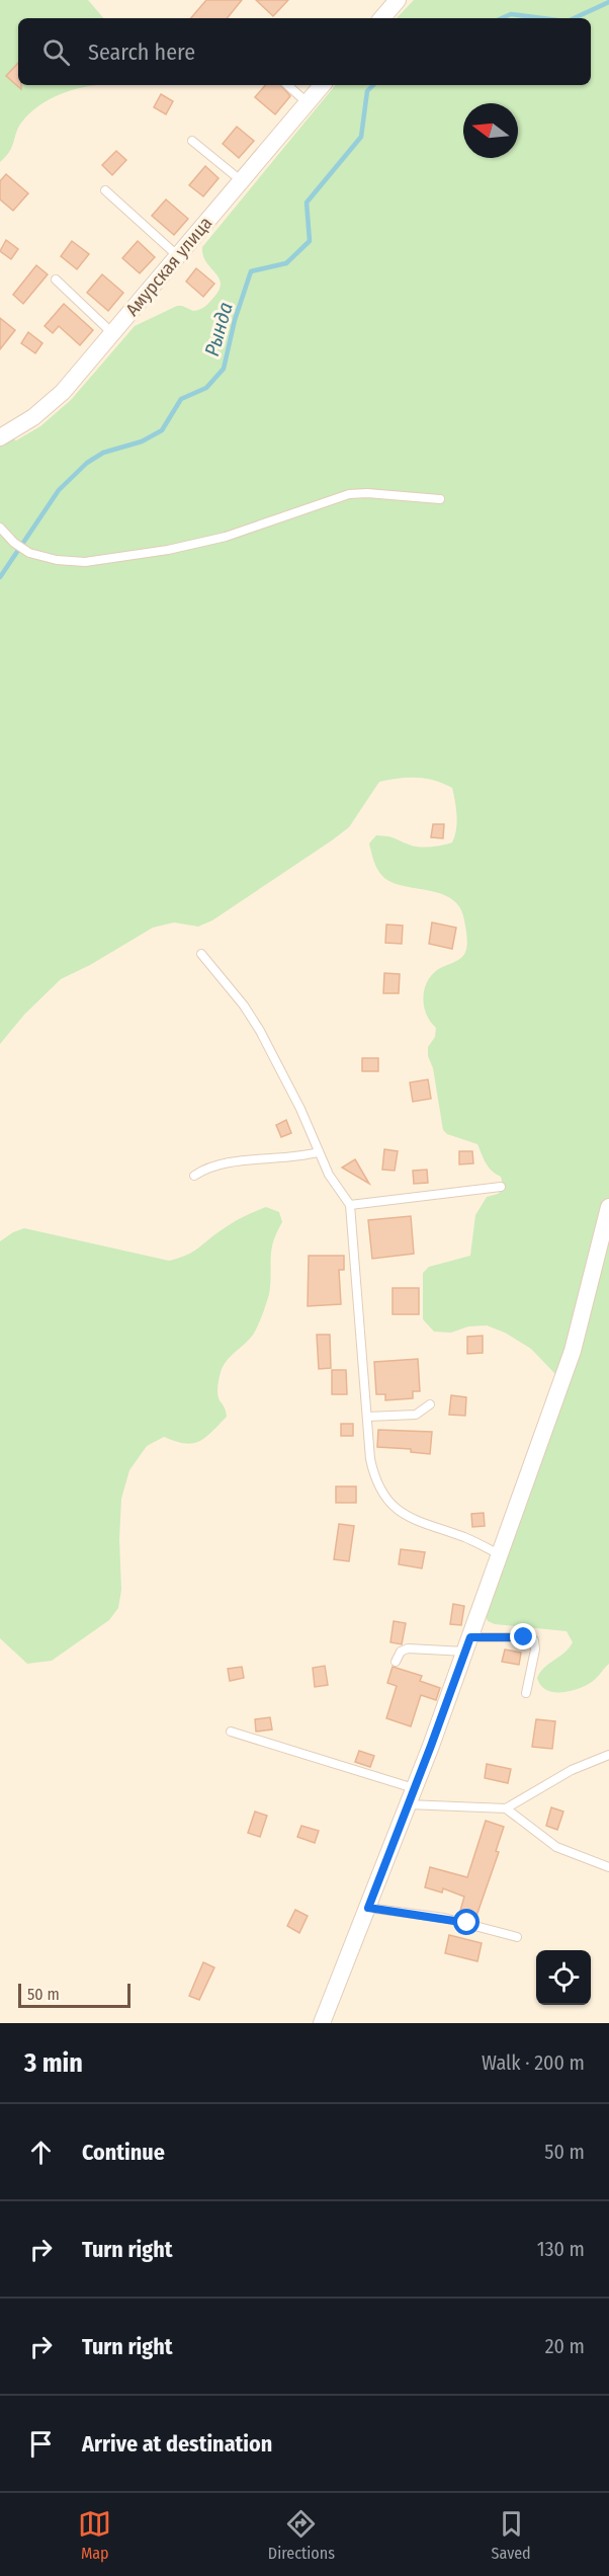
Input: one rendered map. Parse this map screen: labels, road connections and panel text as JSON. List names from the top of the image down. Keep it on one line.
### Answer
{"streets":{"street":["Амурская улица"]},"water":["Рында"],"scale_bar":"50 m","north":"left","page":{"search":"Search here","scale":"50 m","heading":["3 min","Walk · 200 m"],"list":[["Continue","50 m"],["Turn right","130 m"],["Turn right","20 m"],"Arrive at destination"],"nav":["Map","Directions","Saved"]}}
